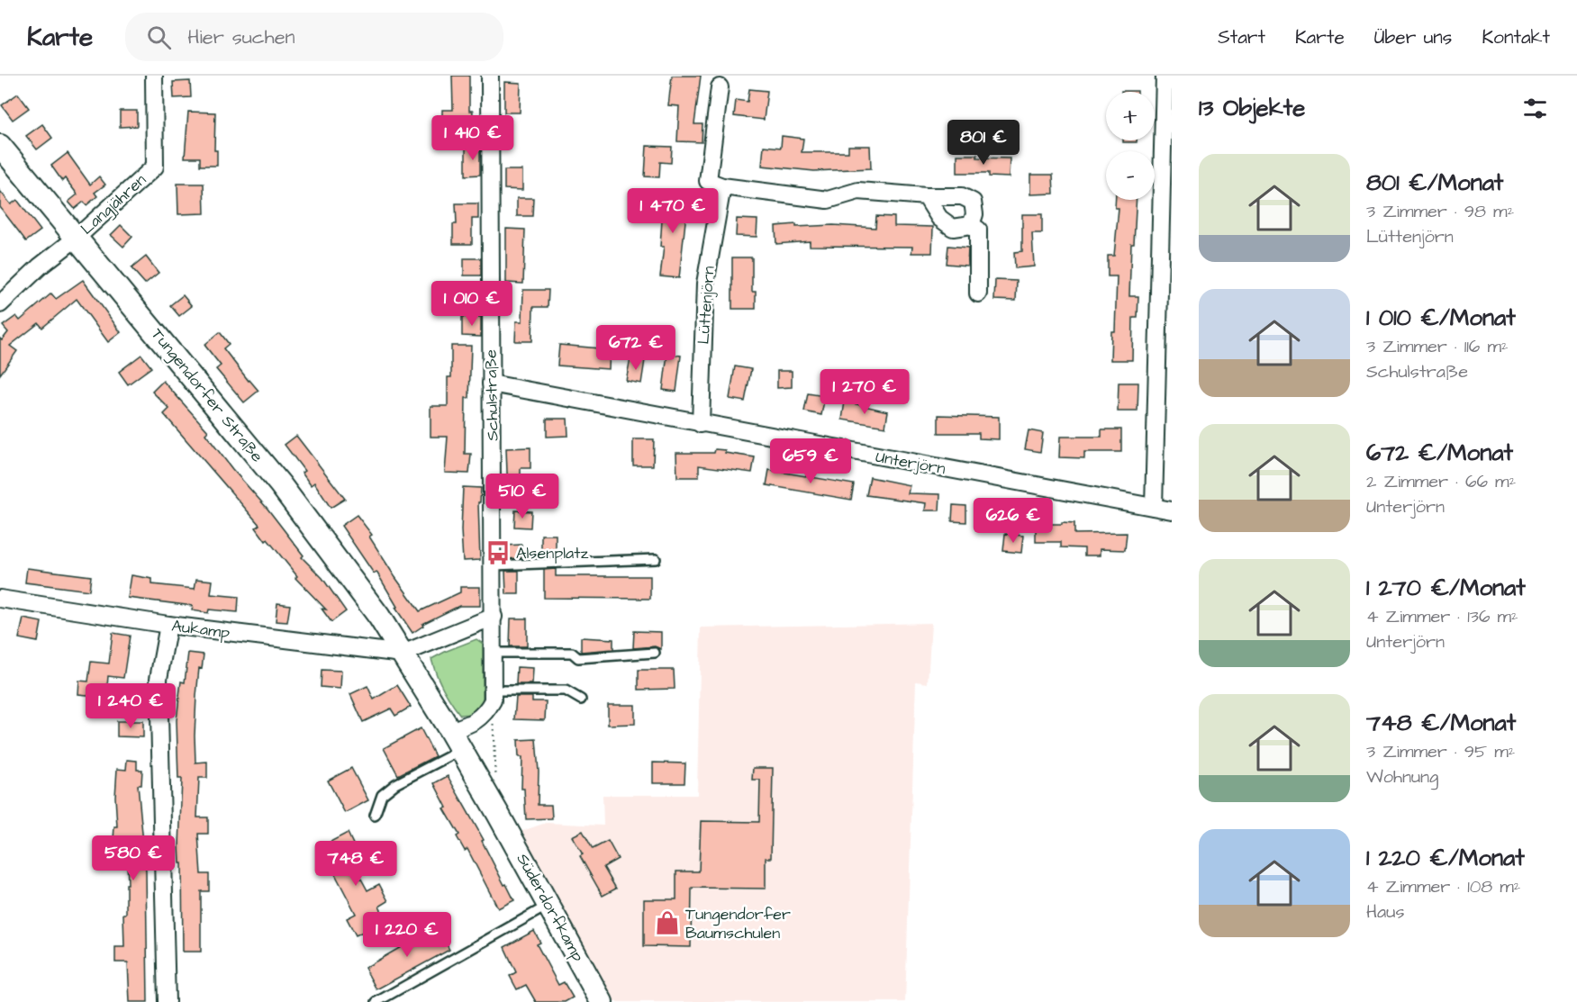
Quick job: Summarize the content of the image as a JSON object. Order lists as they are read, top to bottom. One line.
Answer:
{"streets":{"main road":["Tungendorfer Straße","Süderdorfkamp"],"street":["Langjähren","Lüttenjörn","Schulstraße","Unterjörn","Aukamp"]},"crossings":[["Langjähren","Tungendorfer Straße"],["Lüttenjörn","Unterjörn"],["Tungendorfer Straße","Aukamp"],["Schulstraße","Unterjörn"]],"places":{"bus stop":["Alsenplatz"],"shop":["Tungendorfer Baumschulen"]},"page":{"header":"Karte","search":"Hier suchen","nav":["Start","Karte","Über uns","Kontakt"],"heading":"13 Objekte","map_buttons":["+","−"],"price":["1 410 €","801 €","1 470 €","1 010 €","672 €","1 270 €","659 €","510 €","626 €","1 240 €","580 €","748 €","1 220 €"],"list":[{"name":"801 €/Monat","note":"3 Zimmer · 98 m² · Lüttenjörn"},{"name":"1 010 €/Monat","note":"3 Zimmer · 116 m² · Schulstraße"},{"name":"672 €/Monat","note":"2 Zimmer · 66 m² · Unterjörn"},{"name":"1 270 €/Monat","note":"4 Zimmer · 136 m² · Unterjörn"},{"name":"748 €/Monat","note":"3 Zimmer · 95 m² · Wohnung"},{"name":"1 220 €/Monat","note":"4 Zimmer · 108 m² · Haus"}]}}
